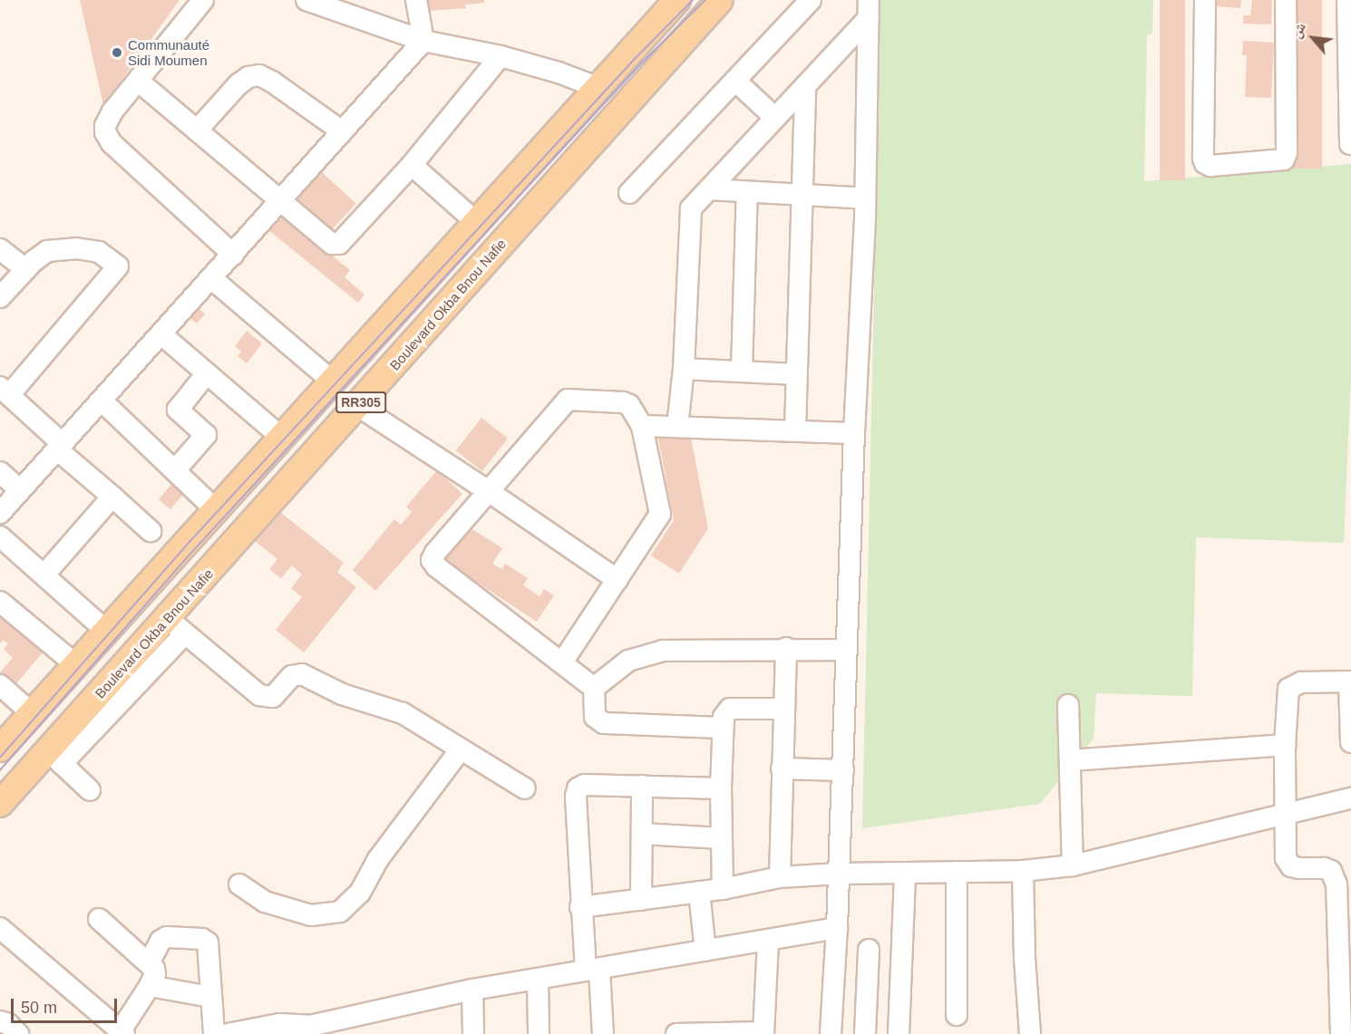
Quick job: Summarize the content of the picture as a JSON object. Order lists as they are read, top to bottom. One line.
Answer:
{"streets":{"main road":["Boulevard Okba Bnou Nafie","RR305"]},"places":["Communauté Sidi Moumen"],"scale_bar":"50 m","north":"top left"}
